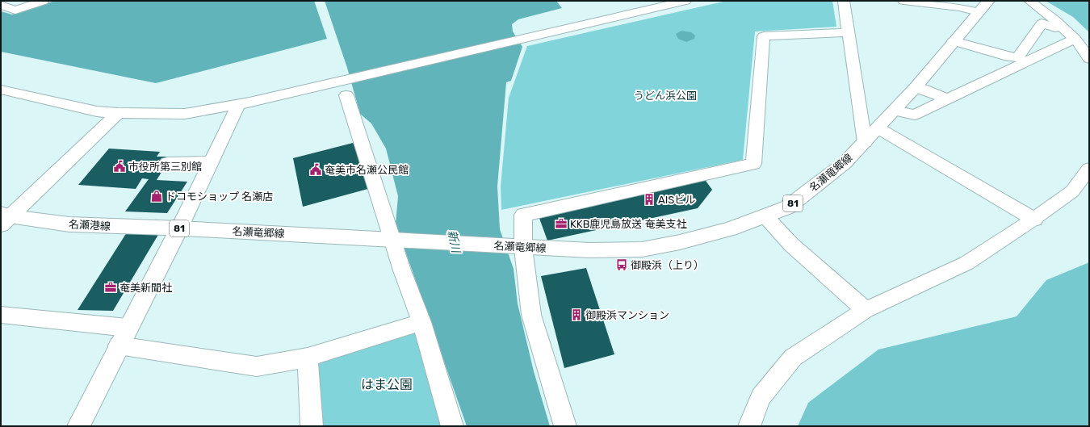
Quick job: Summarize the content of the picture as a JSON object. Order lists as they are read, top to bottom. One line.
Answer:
{"streets":{"main road":["名瀬竜郷線","81","名瀬港線"]},"crossings":[["名瀬竜郷線","81"],["名瀬竜郷線","名瀬港線"],["81","名瀬港線"]],"water":["新川"],"parks":["うどん浜公園","はま公園"],"places":{"public building":["市役所第三別館","奄美市名瀬公民館"],"shop":["ドコモショップ 名瀬店"],"building":["AISビル","御殿浜マンション"],"office":["KKB鹿児島放送 奄美支社","奄美新聞社"],"bus stop":["御殿浜（上り）"]}}
